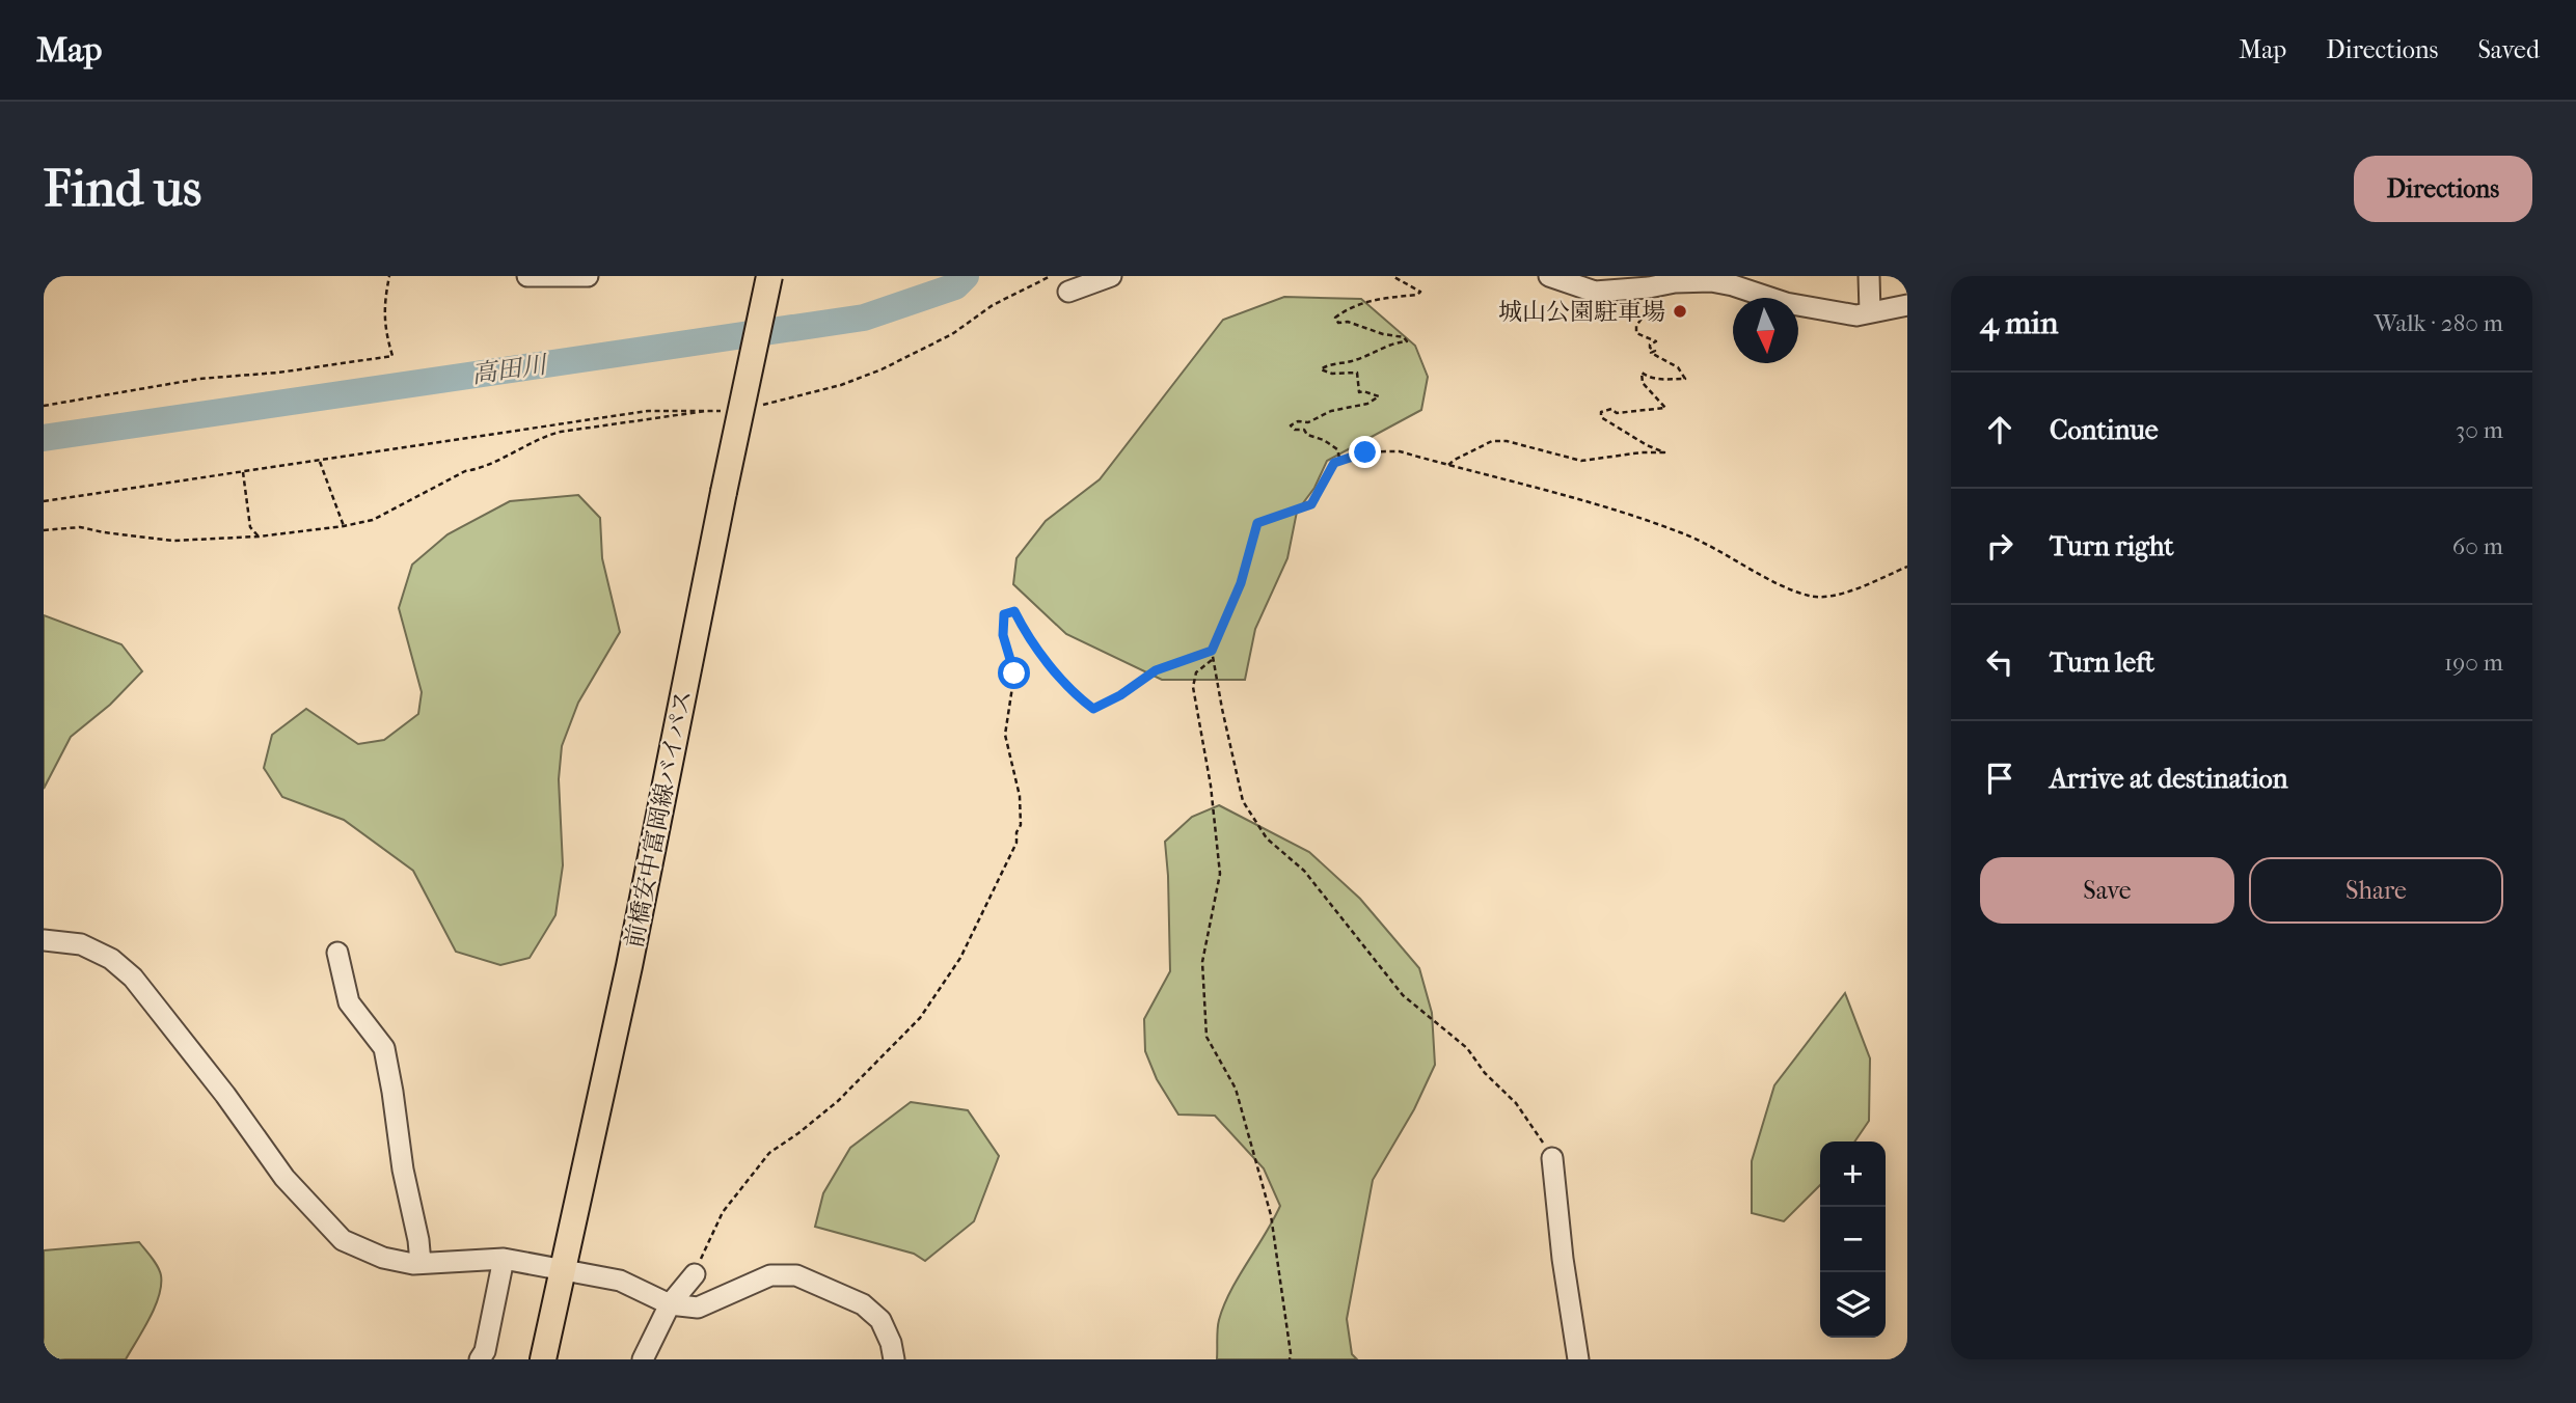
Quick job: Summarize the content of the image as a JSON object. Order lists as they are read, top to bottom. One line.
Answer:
{"streets":{"main road":["前橋安中富岡線バイパス"]},"water":["高田川"],"places":["城山公園駐車場"],"north":"bottom","page":{"header":"Map","nav":["Map","Directions","Saved"],"buttons":["Directions",["Save","Share"]],"title":"Find us","heading":["4 min","Walk · 280 m"],"list":[["Continue","30 m"],["Turn right","60 m"],["Turn left","190 m"],"Arrive at destination"],"map_buttons":["+","−"]}}
